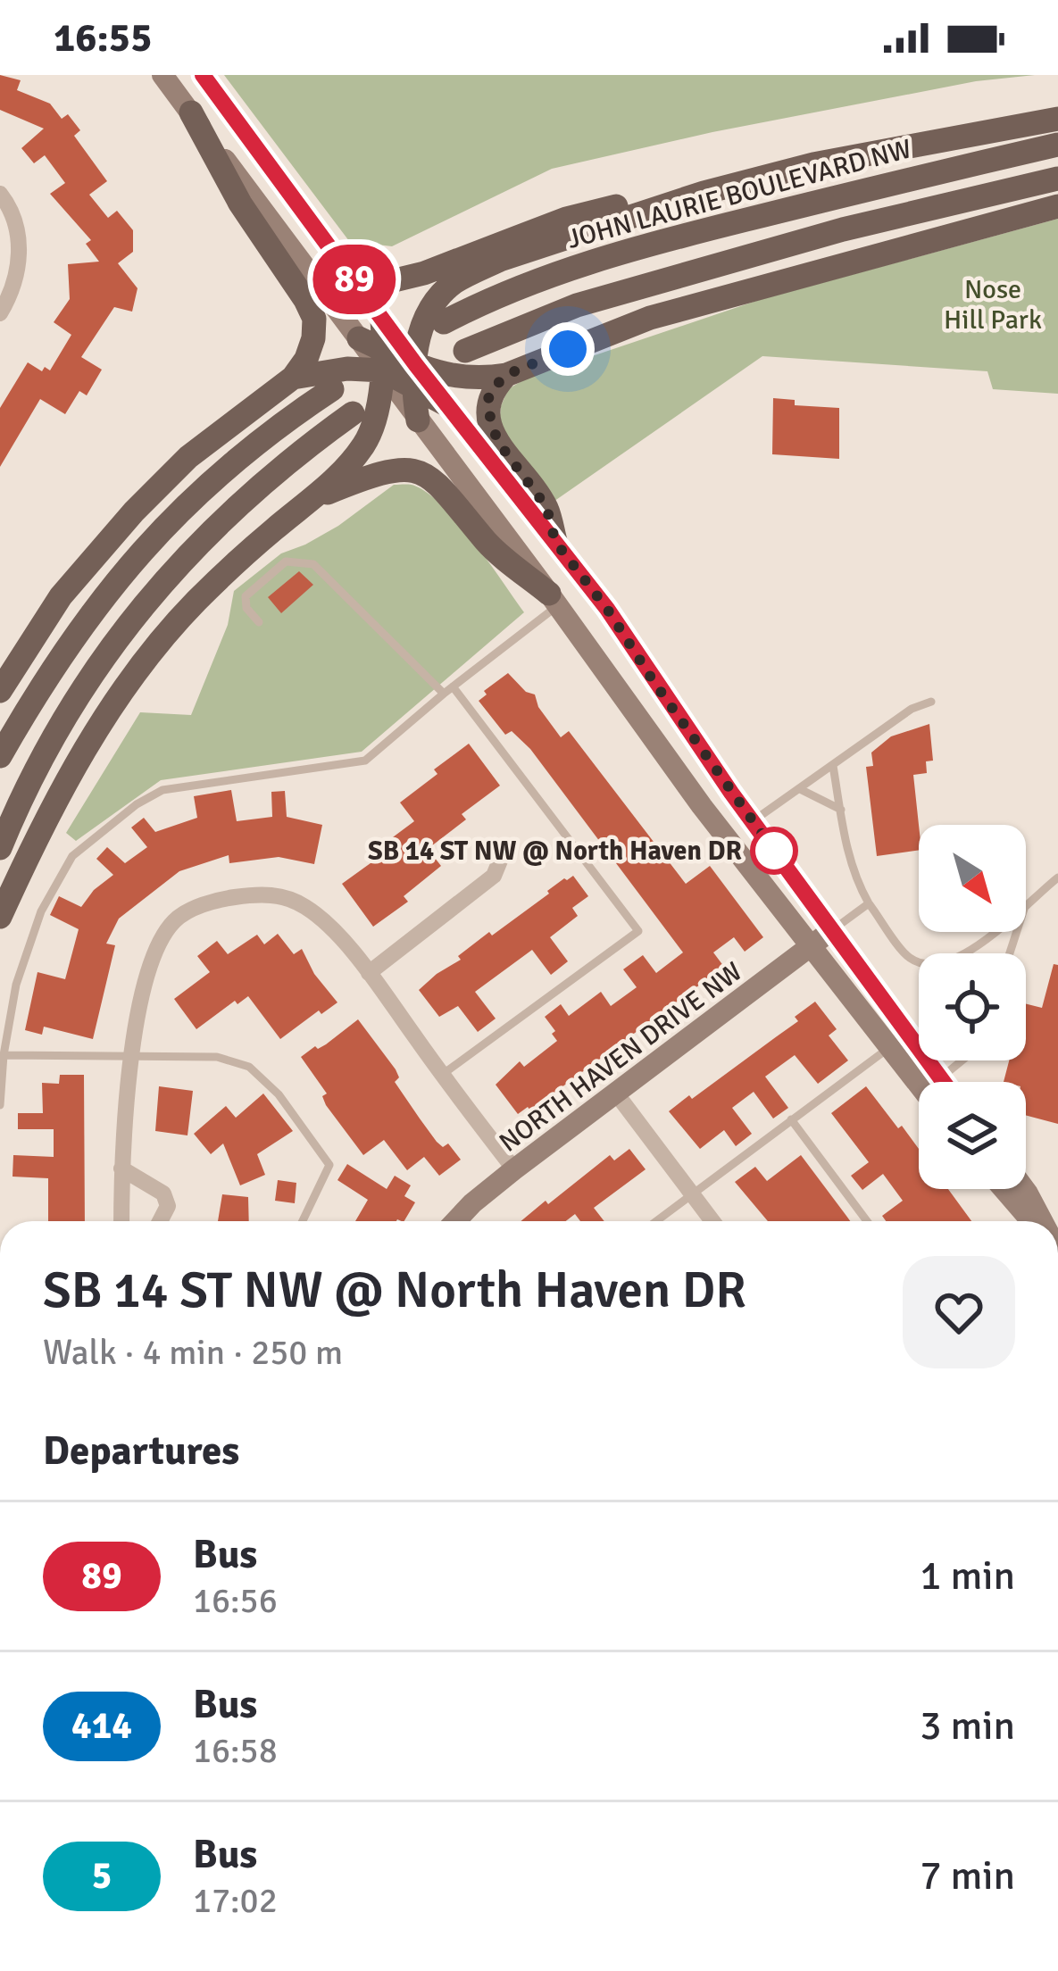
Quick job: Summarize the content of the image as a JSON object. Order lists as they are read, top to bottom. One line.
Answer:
{"streets":{"main road":["JOHN LAURIE BOULEVARD NW","NORTH HAVEN DRIVE NW"]},"parks":["Nose Hill Park"],"places":["SB 14 ST NW @ North Haven DR"],"lines":["bus line 89"],"north":"bottom right","page":{"status":"16:55","on_map":"89","heading":[["SB 14 ST NW @ North Haven DR","Walk · 4 min · 250 m"],"Departures"],"list":[{"mark":"89","name":"Bus","note":"16:56","value":"1 min"},{"mark":"414","name":"Bus","note":"16:58","value":"3 min"},{"mark":"5","name":"Bus","note":"17:02","value":"7 min"}]}}
